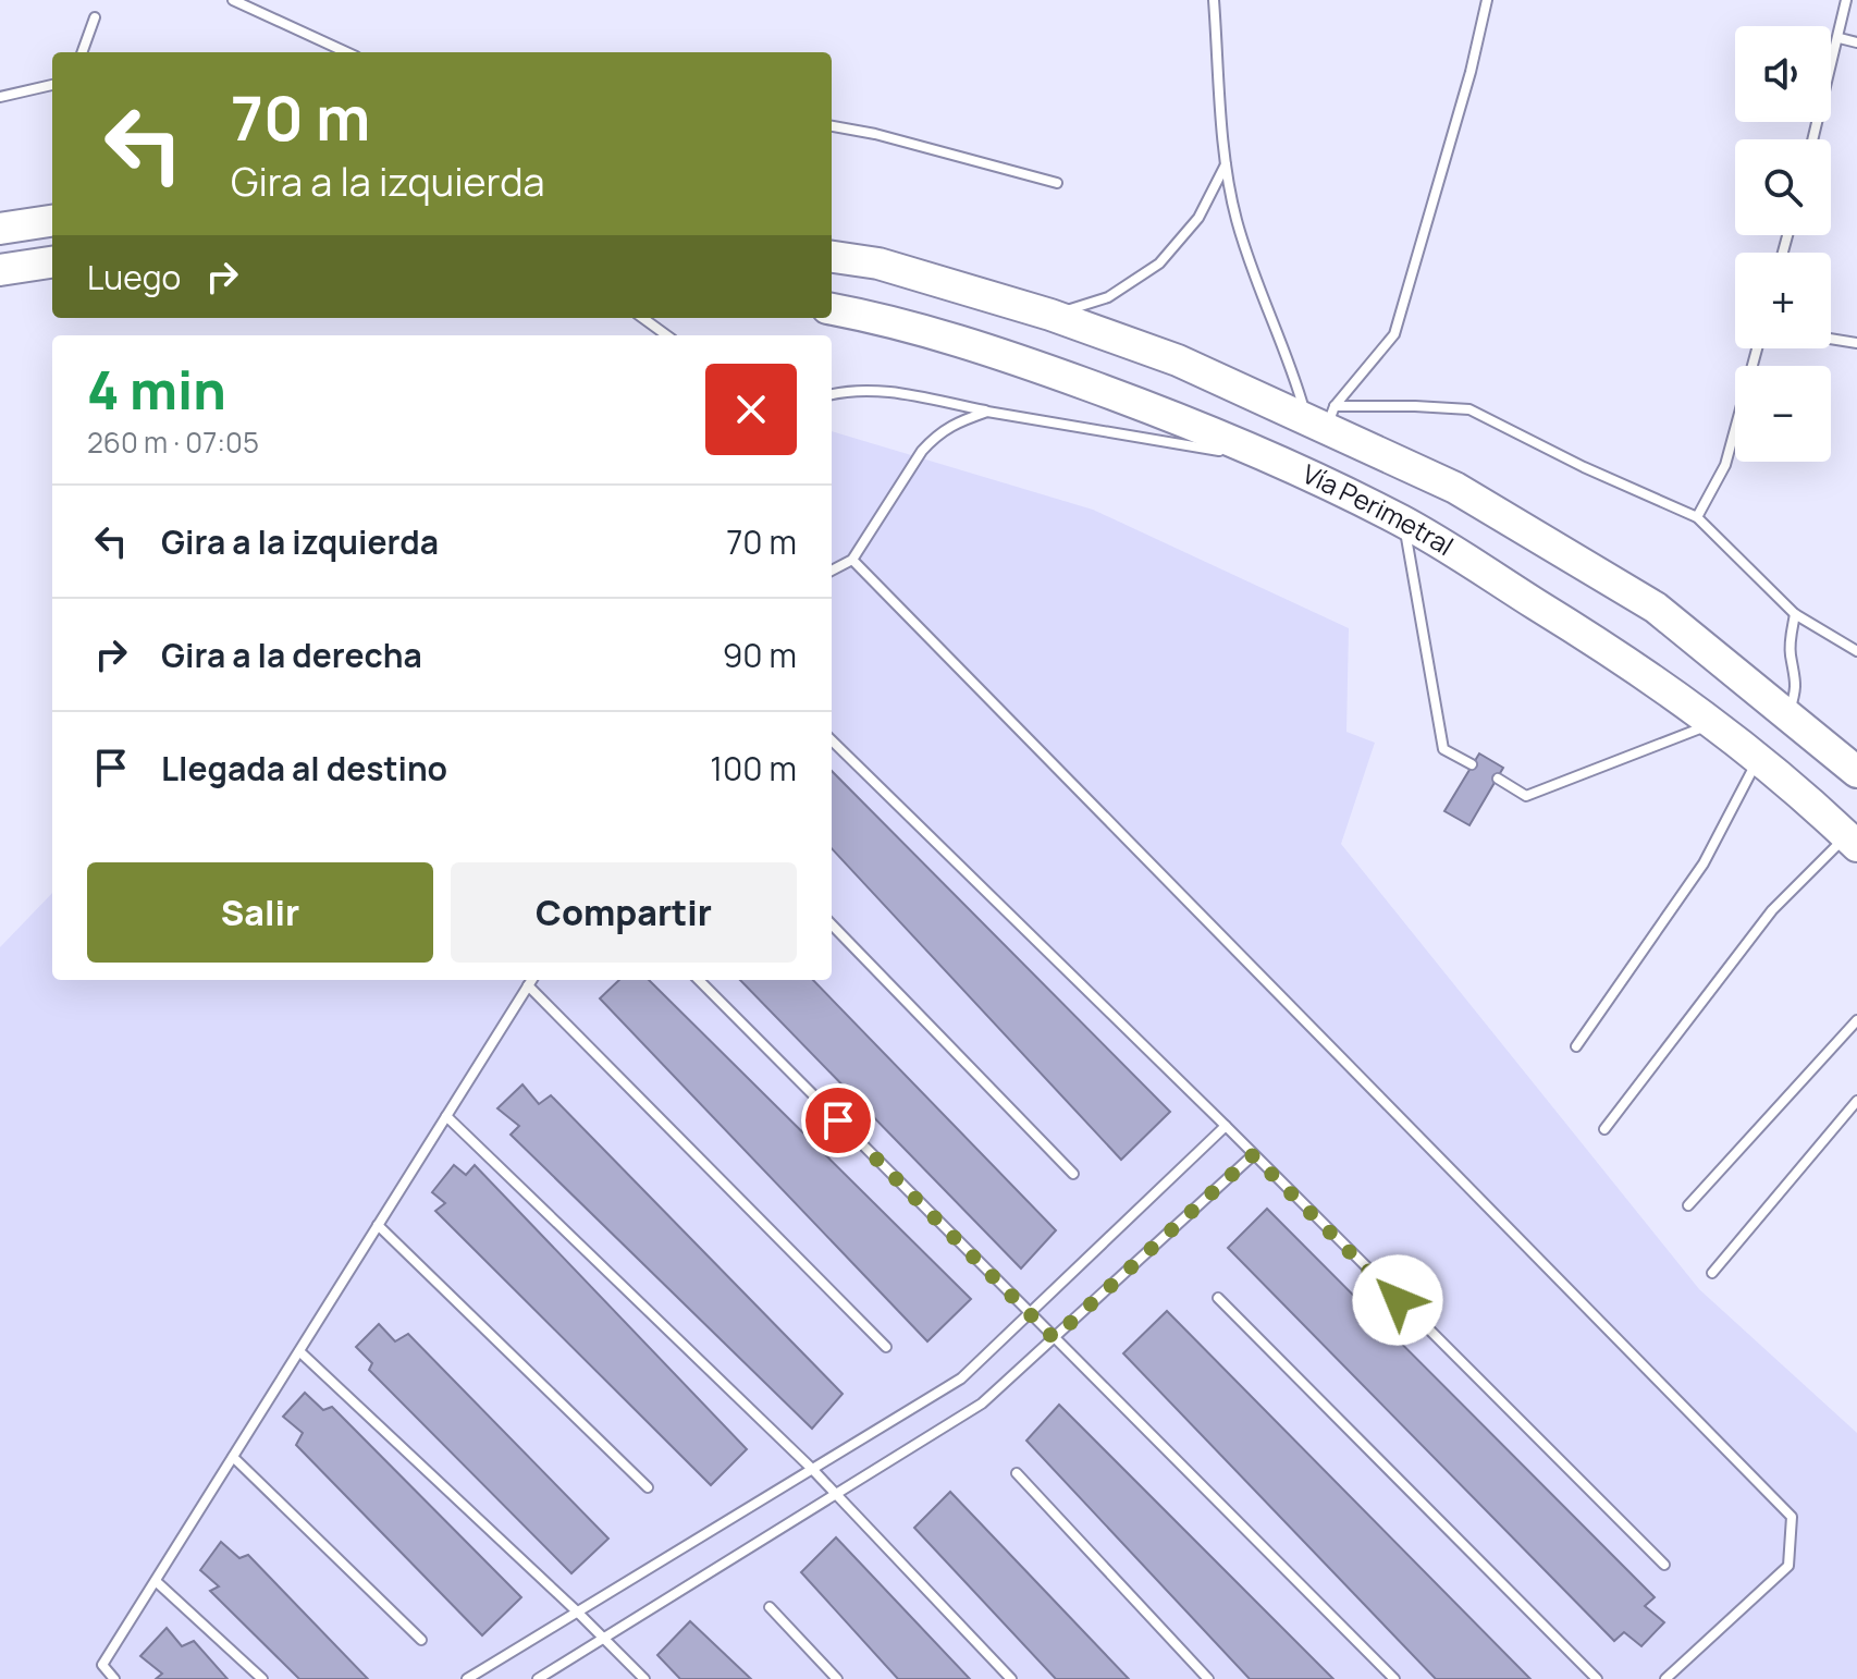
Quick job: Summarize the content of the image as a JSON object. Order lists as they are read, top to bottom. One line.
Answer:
{"streets":{"highway":["Vía Perimetral"]},"page":{"map_buttons":["+","−"],"turn":["70 m","Gira a la izquierda"],"then":"Luego","heading":["4 min","260 m · 07:05"],"list":[{"name":"Gira a la izquierda","value":"70 m"},{"name":"Gira a la derecha","value":"90 m"},{"name":"Llegada al destino","value":"100 m"}],"buttons":["Salir","Compartir"]}}
